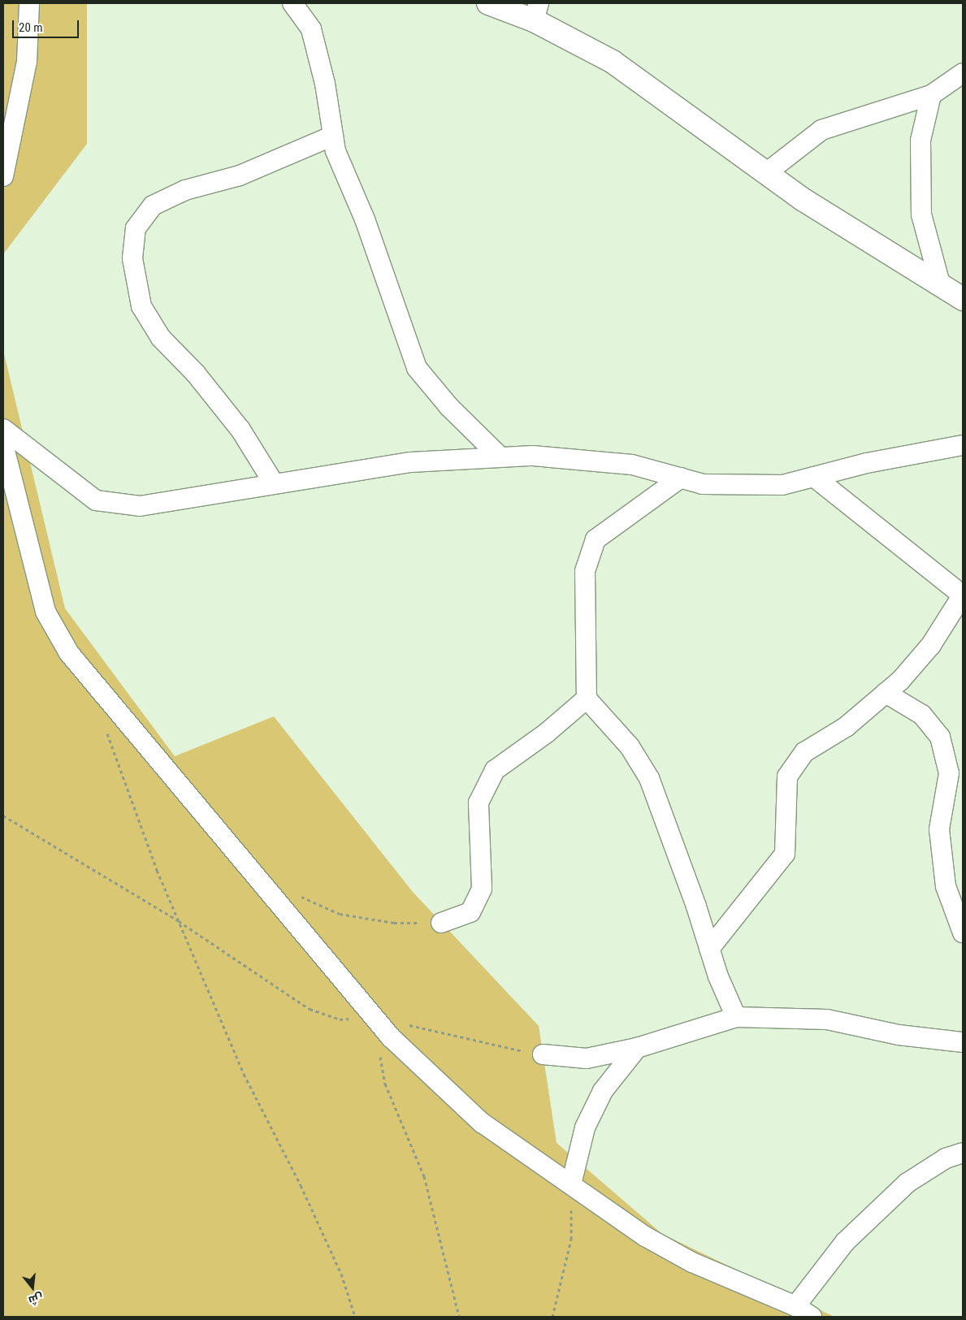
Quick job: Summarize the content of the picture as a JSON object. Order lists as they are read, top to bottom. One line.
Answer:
{"scale_bar":"20 m","north":"bottom"}
